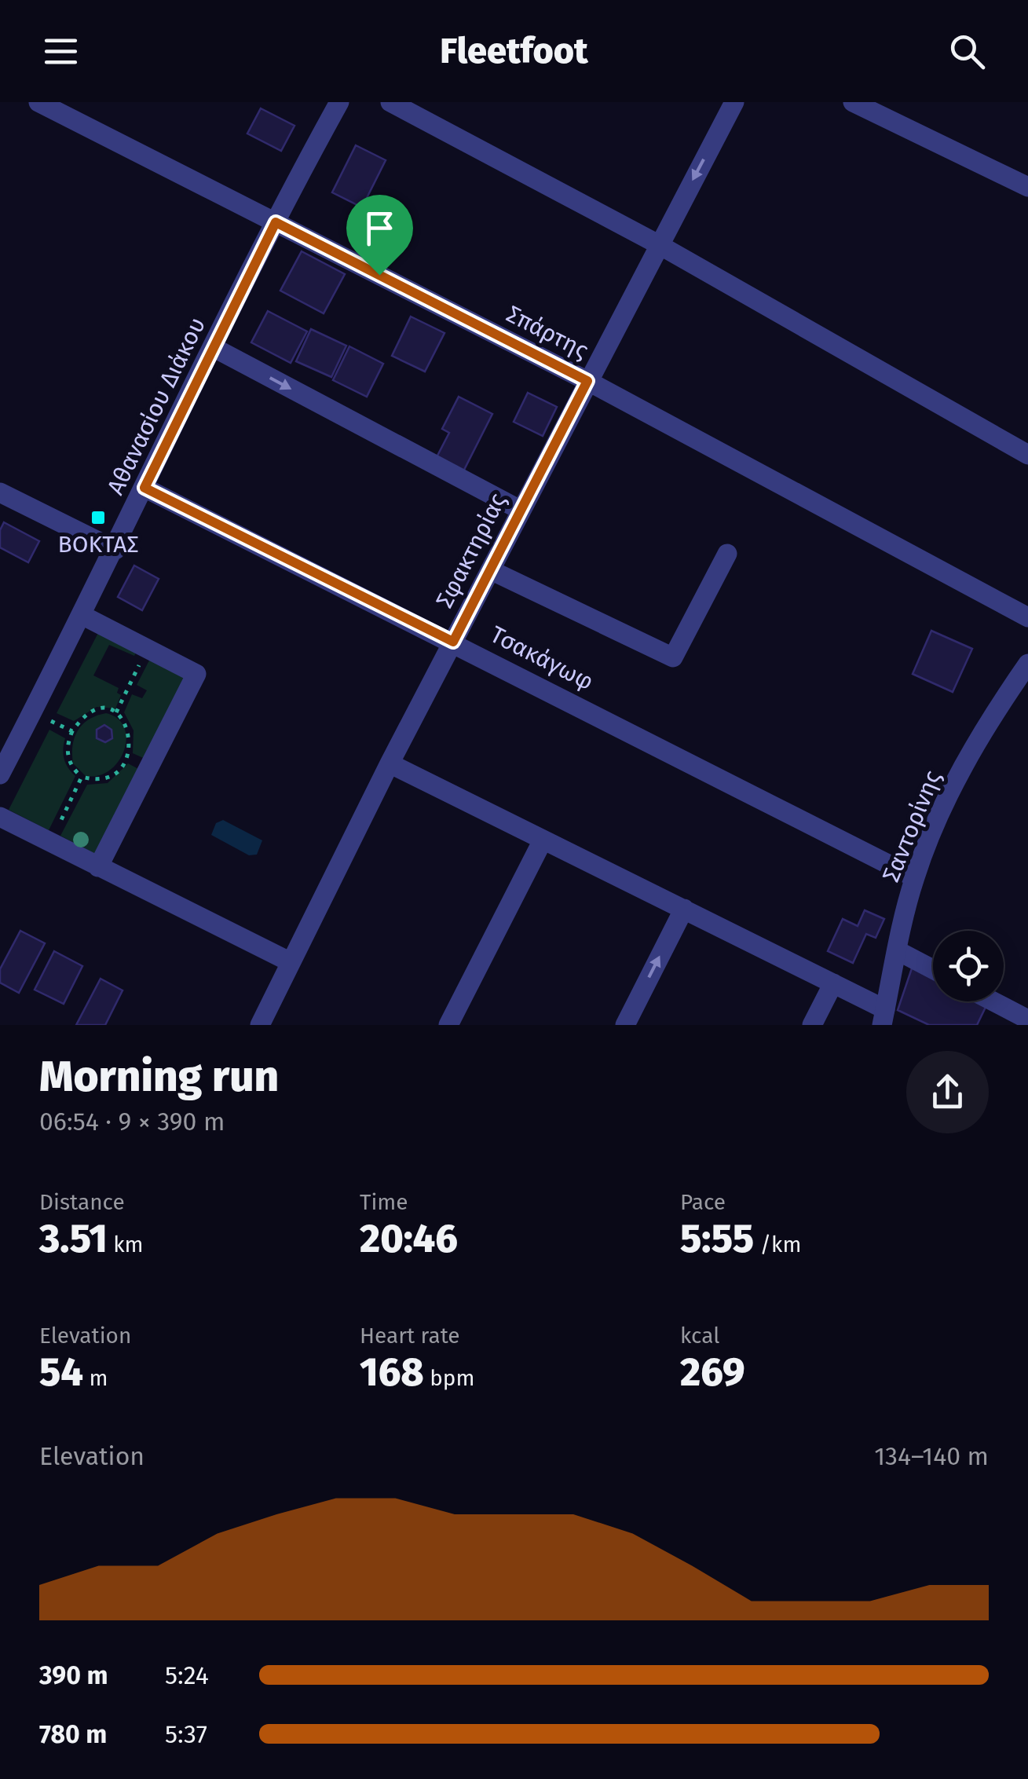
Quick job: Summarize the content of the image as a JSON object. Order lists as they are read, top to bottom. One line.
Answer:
{"streets":{"street":["Σπάρτης","Αθανασίου Διάκου","Σφακτηρίας","Τσακάγωφ","Σαντορίνης"]},"crossings":[["Σπάρτης","Αθανασίου Διάκου"],["Σπάρτης","Σφακτηρίας"],["Αθανασίου Διάκου","Τσακάγωφ"],["Σφακτηρίας","Τσακάγωφ"],["Τσακάγωφ","Σαντορίνης"]],"places":{"transit":["ΒΟΚΤΑΣ"]},"page":{"header":"Fleetfoot","heading":["Morning run","06:54 · 9 × 390 m"],"stats":[["Distance","3.51 km"],["Time","20:46"],["Pace","5:55 /km"],["Elevation","54 m"],["Heart rate","168 bpm"],["kcal","269"]],"chart":["Elevation","134–140 m"],"list":[{"name":"390 m","note":"5:24"},{"name":"780 m","note":"5:37"}]}}
